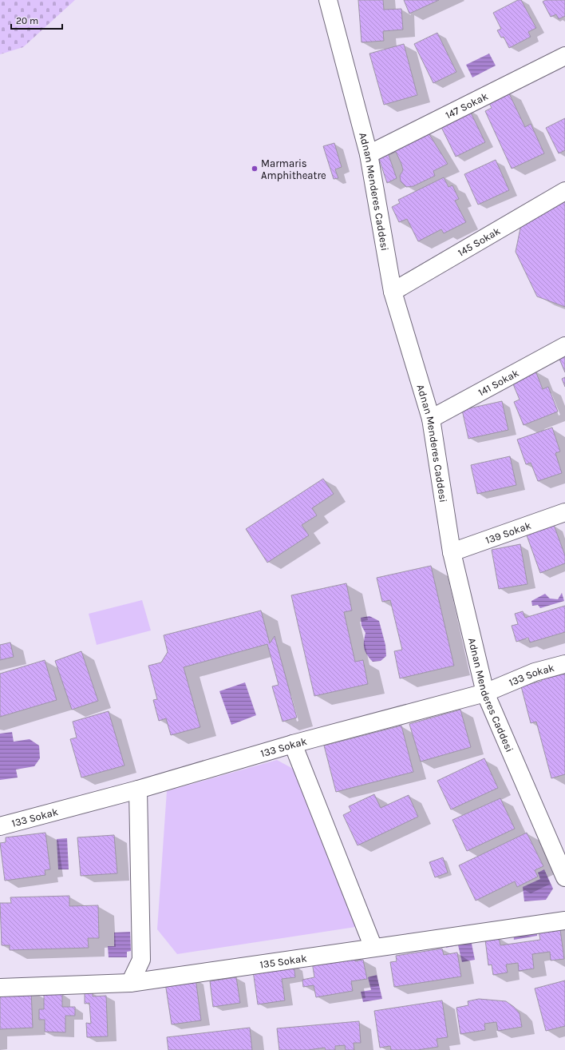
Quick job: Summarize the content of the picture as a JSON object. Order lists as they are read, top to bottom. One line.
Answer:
{"streets":{"street":["147 Sokak","Adnan Menderes Caddesi","145 Sokak","141 Sokak","139 Sokak","133 Sokak","135 Sokak"]},"crossings":[["147 Sokak","Adnan Menderes Caddesi"],["Adnan Menderes Caddesi","145 Sokak"],["Adnan Menderes Caddesi","141 Sokak"],["Adnan Menderes Caddesi","139 Sokak"],["Adnan Menderes Caddesi","133 Sokak"]],"places":["Marmaris Amphitheatre"],"scale_bar":"20 m"}
